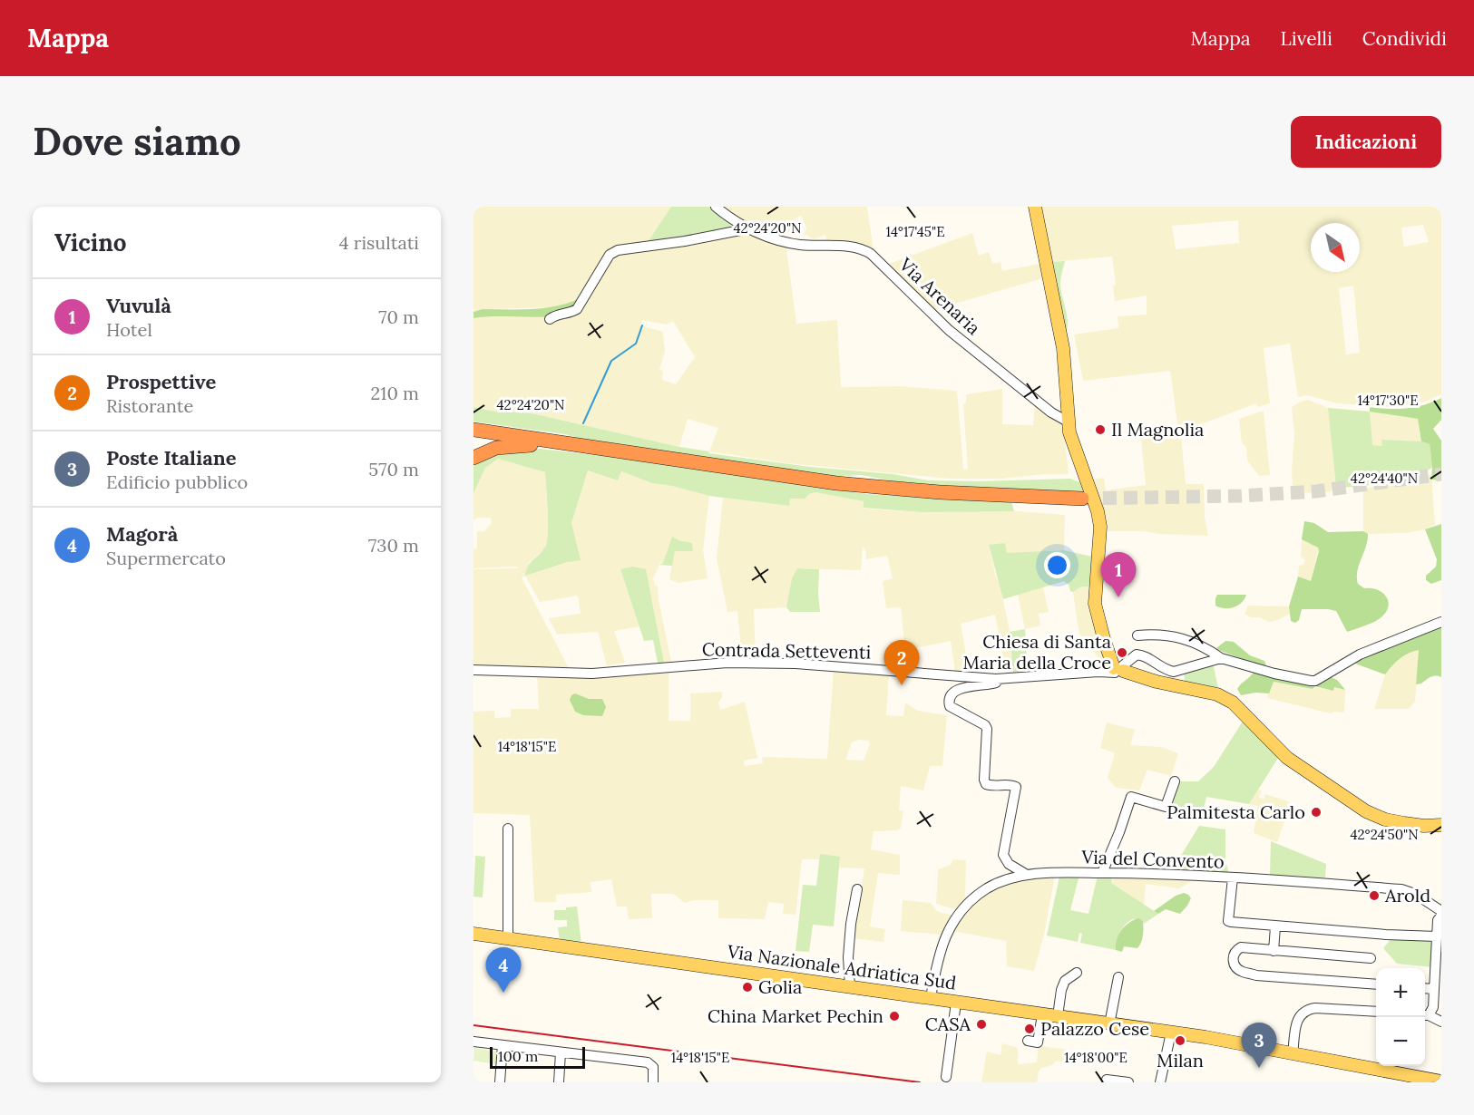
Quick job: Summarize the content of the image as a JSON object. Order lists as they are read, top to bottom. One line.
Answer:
{"streets":{"main road":["Via Nazionale Adriatica Sud"],"street":["Via Arenaria","Contrada Setteventi","Via del Convento"]},"crossings":[["Via del Convento","Via Nazionale Adriatica Sud"]],"places":["Il Magnolia","Chiesa di Santa Maria della Croce","Palmitesta Carlo","Arold","Golia","China Market Pechin","CASA","Palazzo Cese","Milan"],"scale_bar":"100 m","north":"bottom right","page":{"header":"Mappa","nav":["Mappa","Livelli","Condividi"],"buttons":"Indicazioni","title":"Dove siamo","heading":["Vicino","4 risultati"],"list":[{"mark":"1","name":"Vuvulà","note":"Hotel","value":"70 m"},{"mark":"2","name":"Prospettive","note":"Ristorante","value":"210 m"},{"mark":"3","name":"Poste Italiane","note":"Edificio pubblico","value":"570 m"},{"mark":"4","name":"Magorà","note":"Supermercato","value":"730 m"}],"pins":["1","2","4","3"],"map_buttons":["+","−"],"scale":"100 m"},"coordinates":["42°24'20\"N","14°17'45\"E","14°17'30\"E","42°24'40\"N","14°18'15\"E","42°24'50\"N","14°18'00\"E"]}
